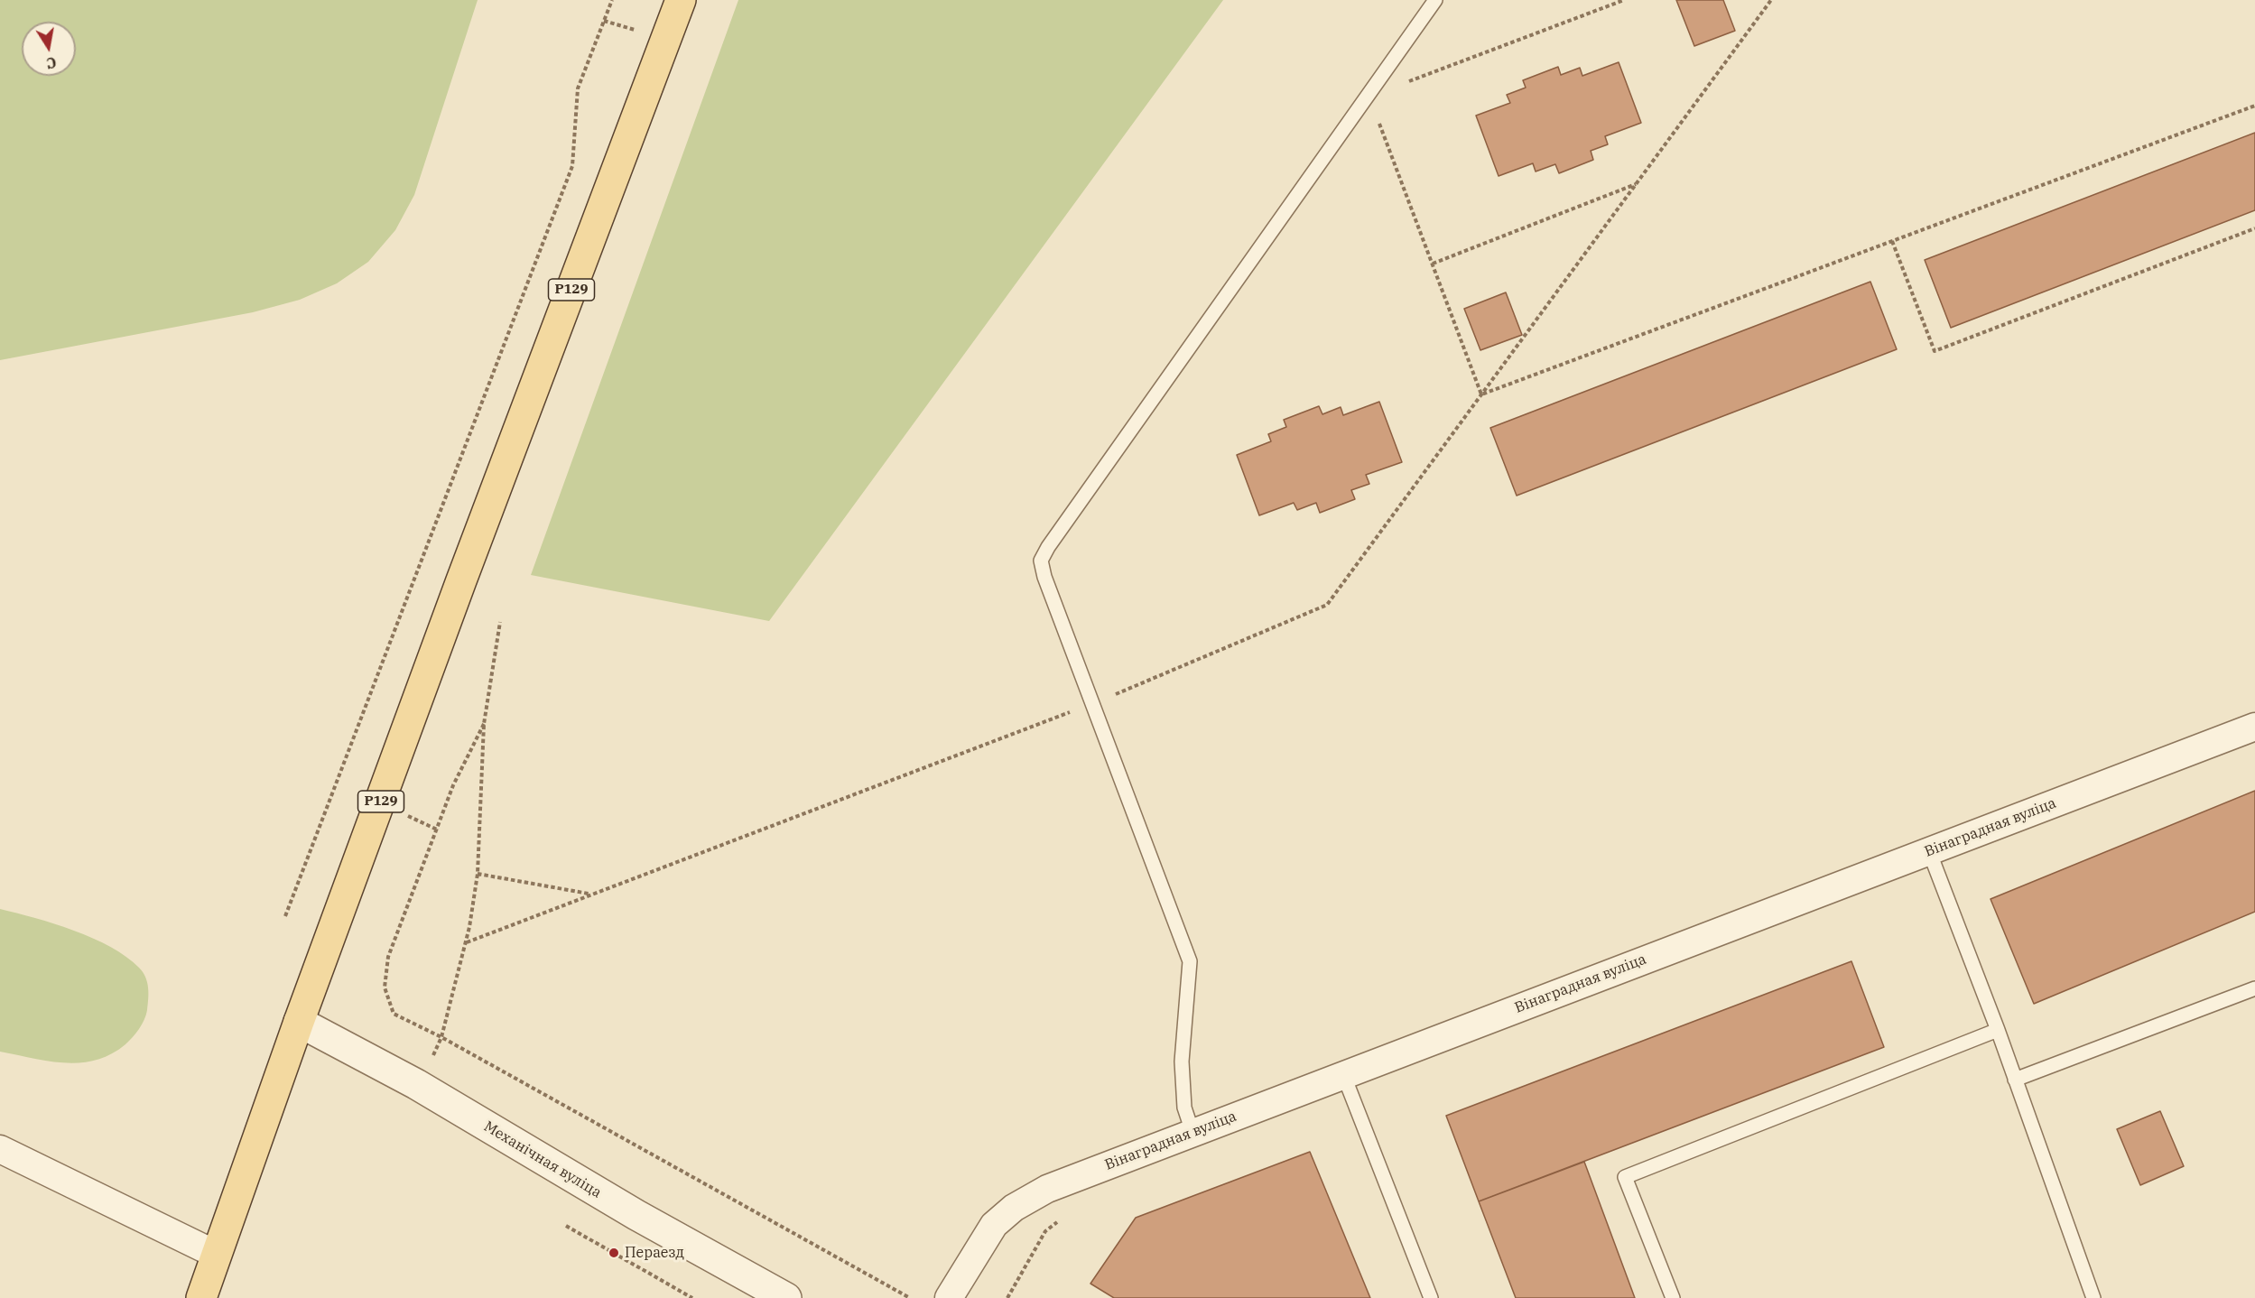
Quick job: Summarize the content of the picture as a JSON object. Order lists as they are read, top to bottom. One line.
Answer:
{"streets":{"main road":["Р129"],"street":["Вінаградная вуліца","Механічная вуліца"]},"crossings":[["Р129","Механічная вуліца"]],"places":["Пераезд"],"north":"bottom"}
